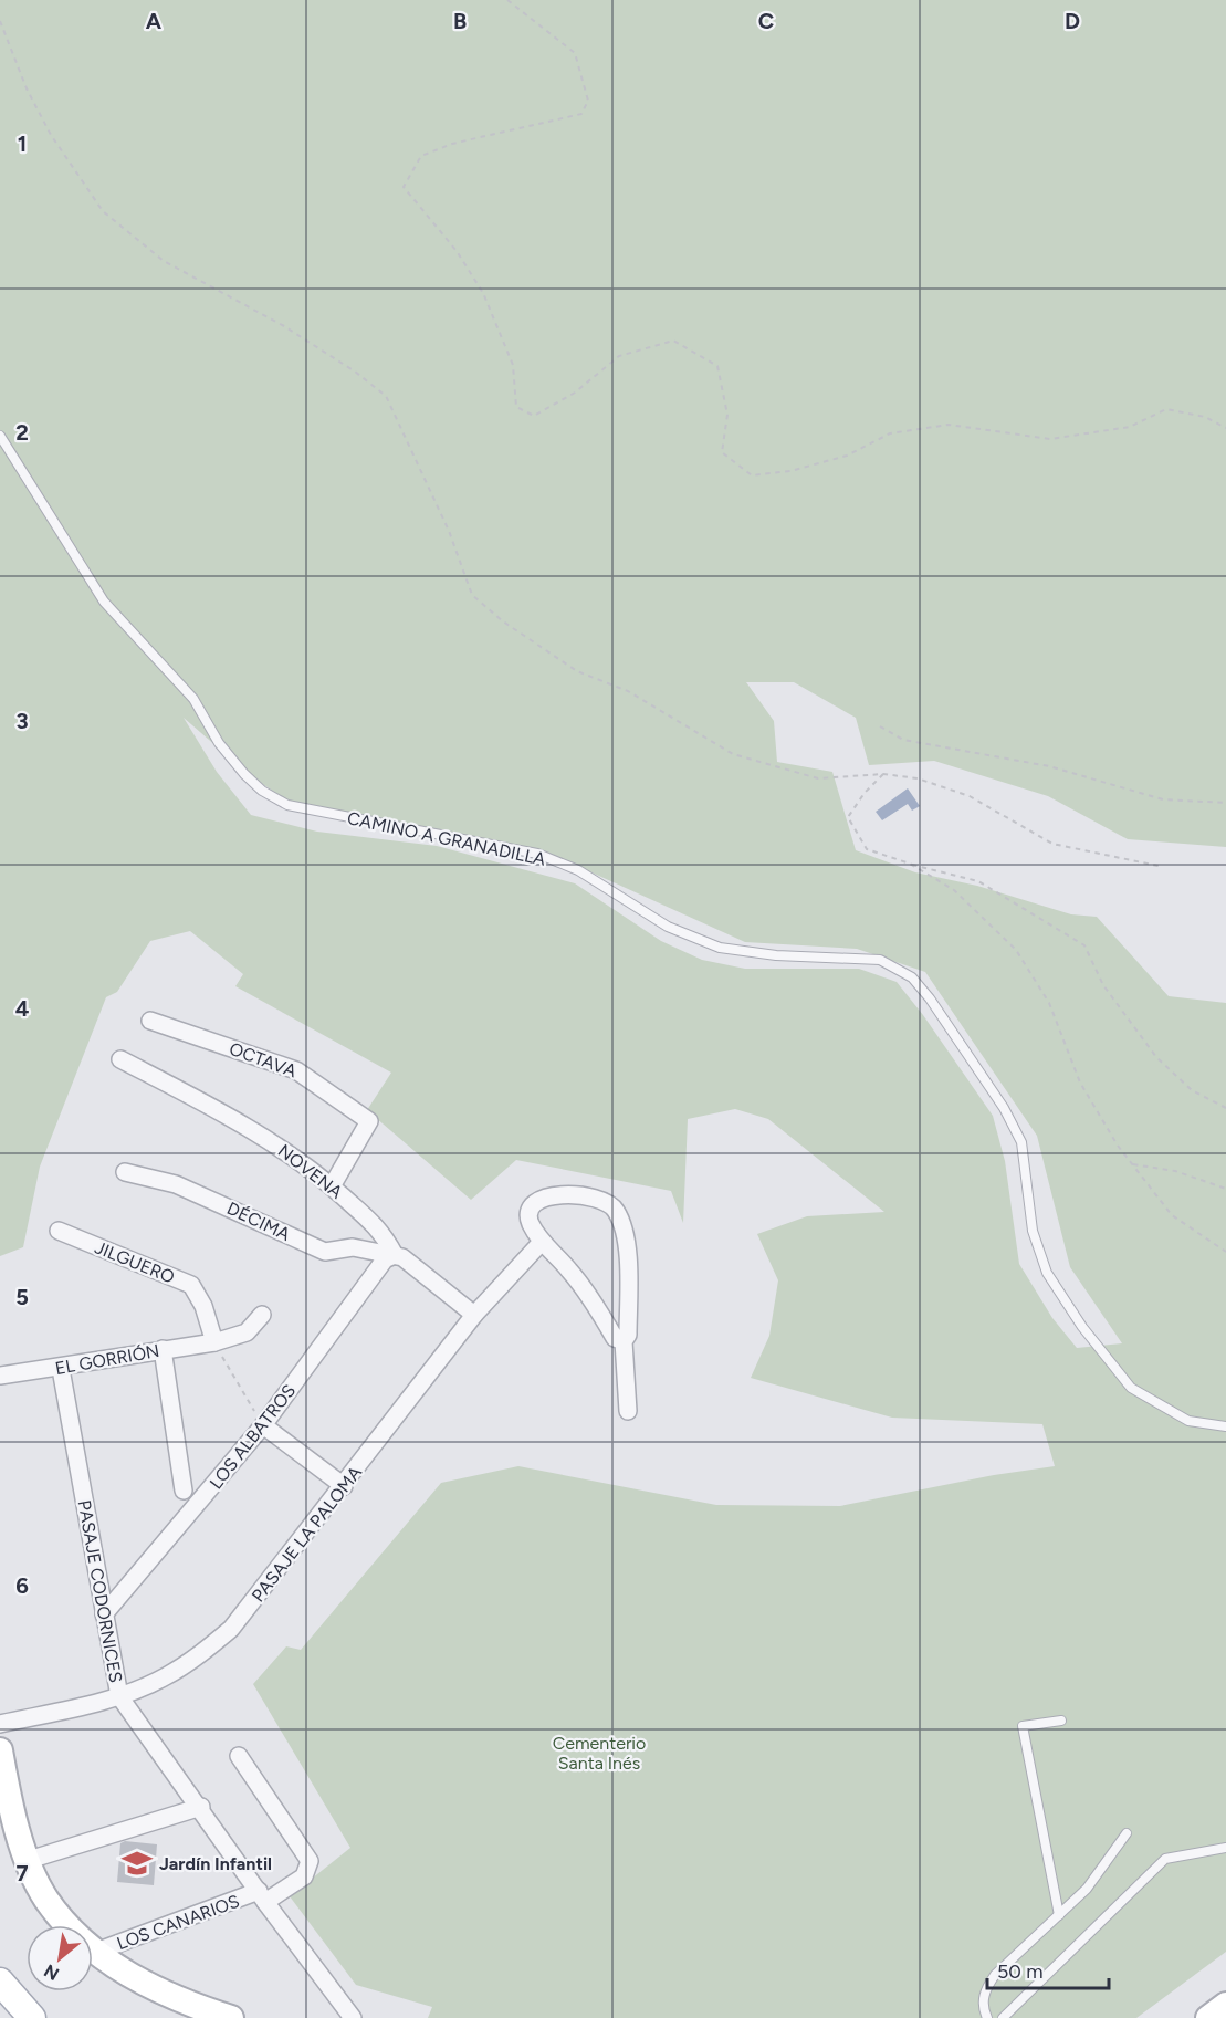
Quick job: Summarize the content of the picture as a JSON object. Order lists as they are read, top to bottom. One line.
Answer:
{"streets":{"street":["OCTAVA","NOVENA","DÉCIMA","JILGUERO","EL GORRIÓN","LOS ALBATROS","PASAJE LA PALOMA","PASAJE CODORNICES","LOS CANARIOS"],"lane":["CAMINO A GRANADILLA"]},"crossings":[["OCTAVA","NOVENA"],["NOVENA","DÉCIMA"],["NOVENA","LOS ALBATROS"],["NOVENA","PASAJE LA PALOMA"],["DÉCIMA","LOS ALBATROS"],["JILGUERO","EL GORRIÓN"],["EL GORRIÓN","PASAJE CODORNICES"],["LOS ALBATROS","PASAJE CODORNICES"],["PASAJE LA PALOMA","PASAJE CODORNICES"],["PASAJE CODORNICES","LOS CANARIOS"]],"parks":["Cementerio Santa Inés"],"places":{"school or university":["Jardín Infantil"]},"scale_bar":"50 m","north":"bottom left","grid":{"columns":["A","B","C","D"],"rows":["1","2","3","4","5","6","7"]}}
